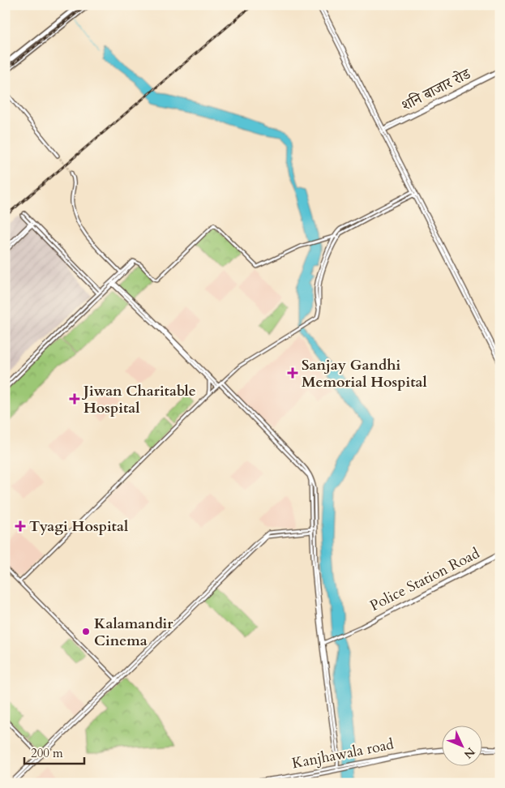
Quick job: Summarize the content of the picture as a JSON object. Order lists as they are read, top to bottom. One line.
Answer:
{"streets":{"street":["शनि बाजार रोड","Police Station Road","Kanjhawala road"]},"places":{"health":["Sanjay Gandhi Memorial Hospital","Jiwan Charitable Hospital","Tyagi Hospital"],"other":["Kalamandir Cinema"]},"scale_bar":"200 m","north":"bottom right"}
